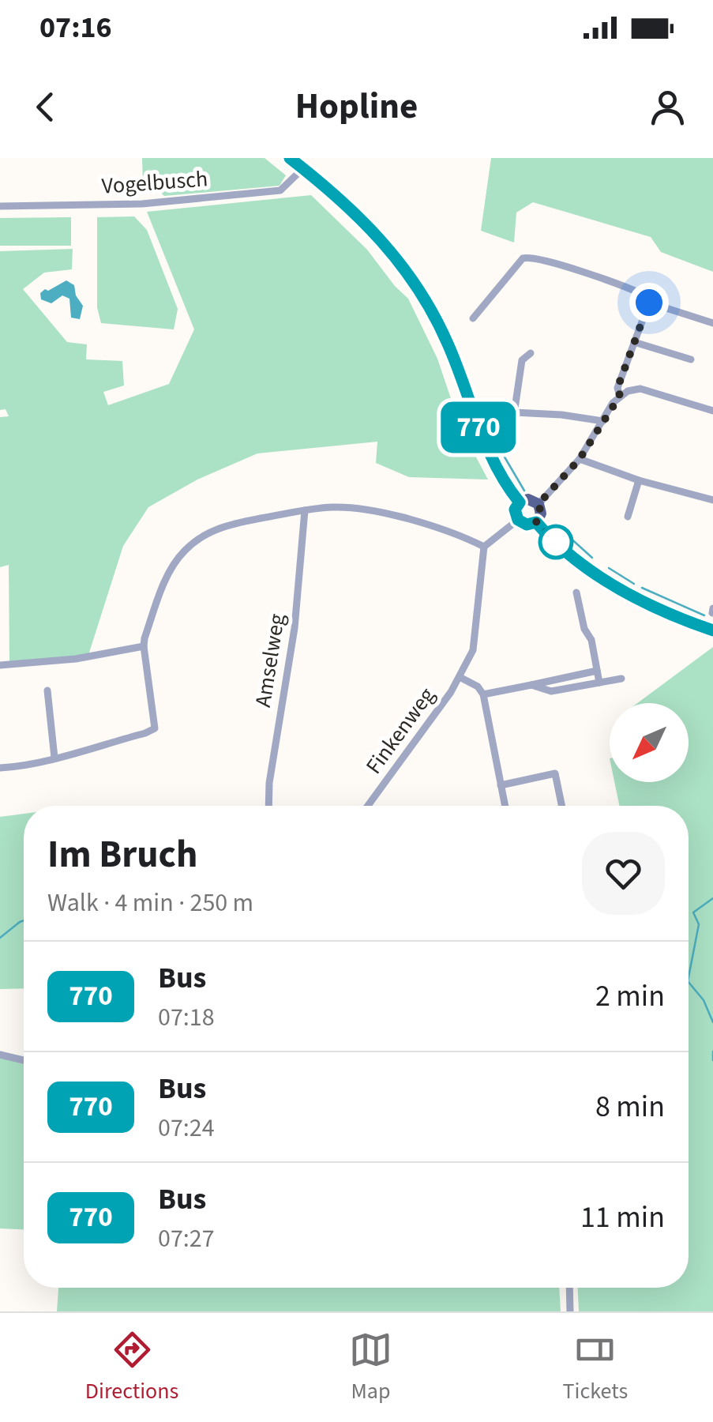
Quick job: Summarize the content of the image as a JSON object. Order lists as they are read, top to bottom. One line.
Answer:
{"streets":{"street":["Vogelbusch","Amselweg","Finkenweg"]},"lines":["bus line 770"],"north":"bottom left","page":{"status":"07:16","header":"Hopline","on_map":"770","heading":["Im Bruch","Walk · 4 min · 250 m"],"list":[{"mark":"770","name":"Bus","note":"07:18","value":"2 min"},{"mark":"770","name":"Bus","note":"07:24","value":"8 min"},{"mark":"770","name":"Bus","note":"07:27","value":"11 min"}],"tabs":["Directions","Map","Tickets"]}}
